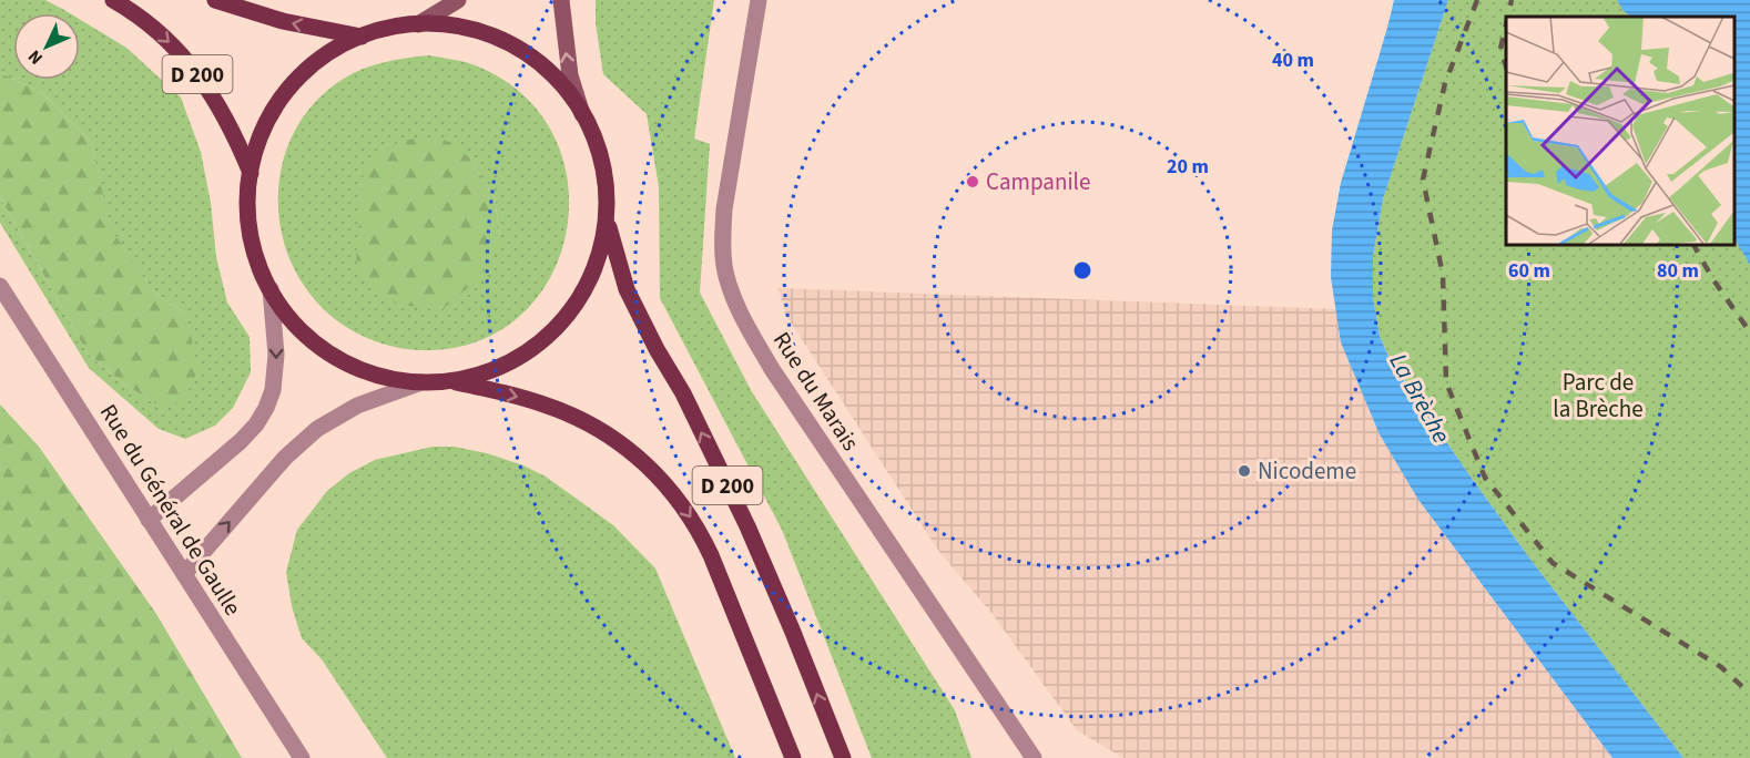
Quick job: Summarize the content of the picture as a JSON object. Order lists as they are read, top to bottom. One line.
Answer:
{"streets":{"main road":["D 200"],"street":["Rue du Marais","Rue du Général de Gaulle"]},"water":["La Brèche"],"parks":["Parc de la Brèche"],"places":["Campanile","Nicodeme"],"north":"bottom left","rings":["40 m","20 m","60 m","80 m"]}
